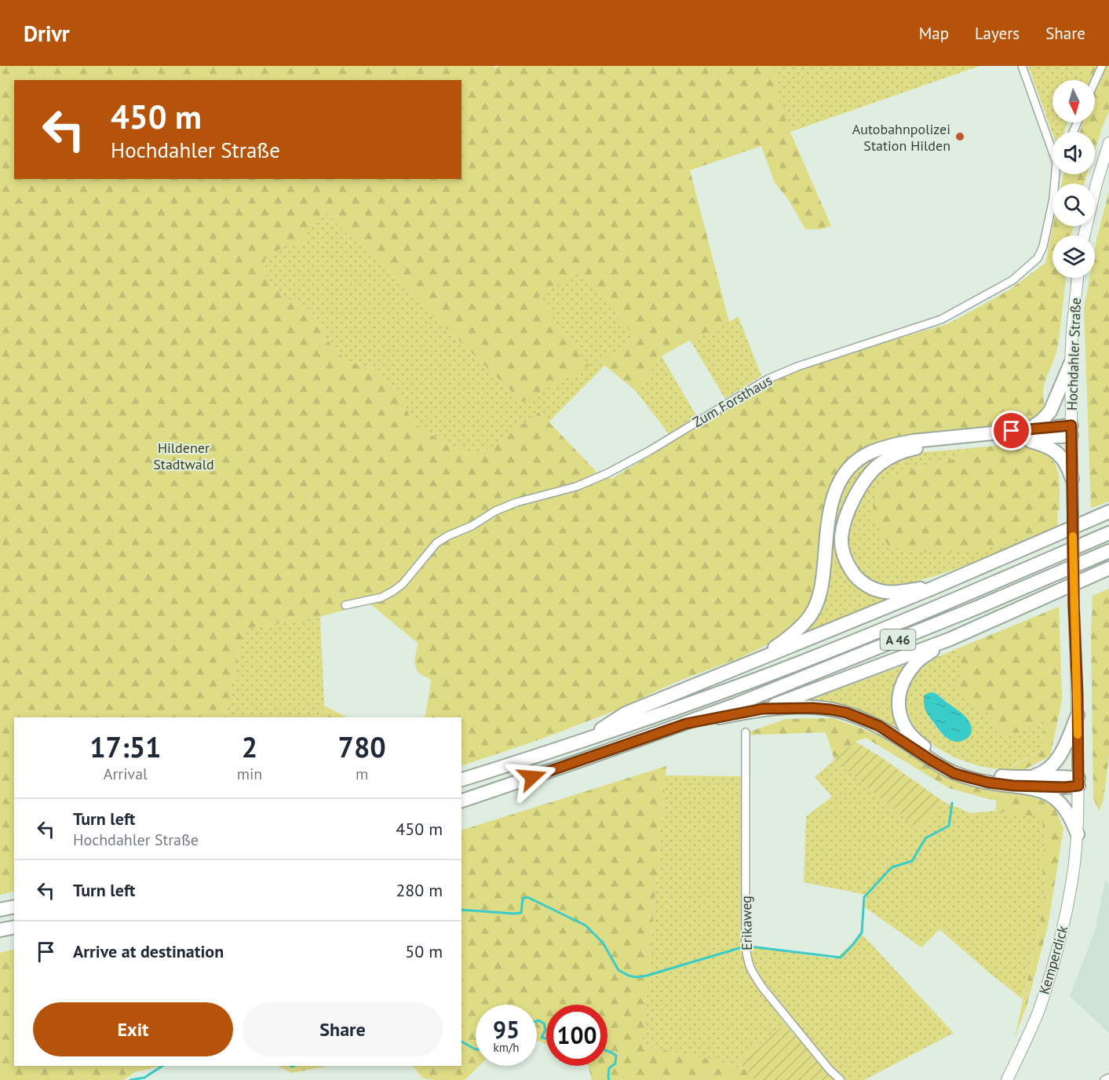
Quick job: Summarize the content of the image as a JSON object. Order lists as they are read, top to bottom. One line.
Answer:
{"streets":{"highway":["A 46"],"main road":["Hochdahler Straße","Kemperdick"],"street":["Zum Forsthaus","Erikaweg"]},"crossings":[["Hochdahler Straße","Kemperdick"]],"parks":["Hildener Stadtwald"],"places":["Autobahnpolizei Station Hilden"],"north":"bottom","page":{"header":"Drivr","nav":["Map","Layers","Share"],"turn":["450 m","Hochdahler Straße"],"eta":["17:51","Arrival","2","min","780","m"],"list":[{"name":"Turn left","note":"Hochdahler Straße","value":"450 m"},{"name":"Turn left","value":"280 m"},{"name":"Arrive at destination","value":"50 m"}],"buttons":["Exit","Share"],"speed":"95 km/h","limit":"100"}}
